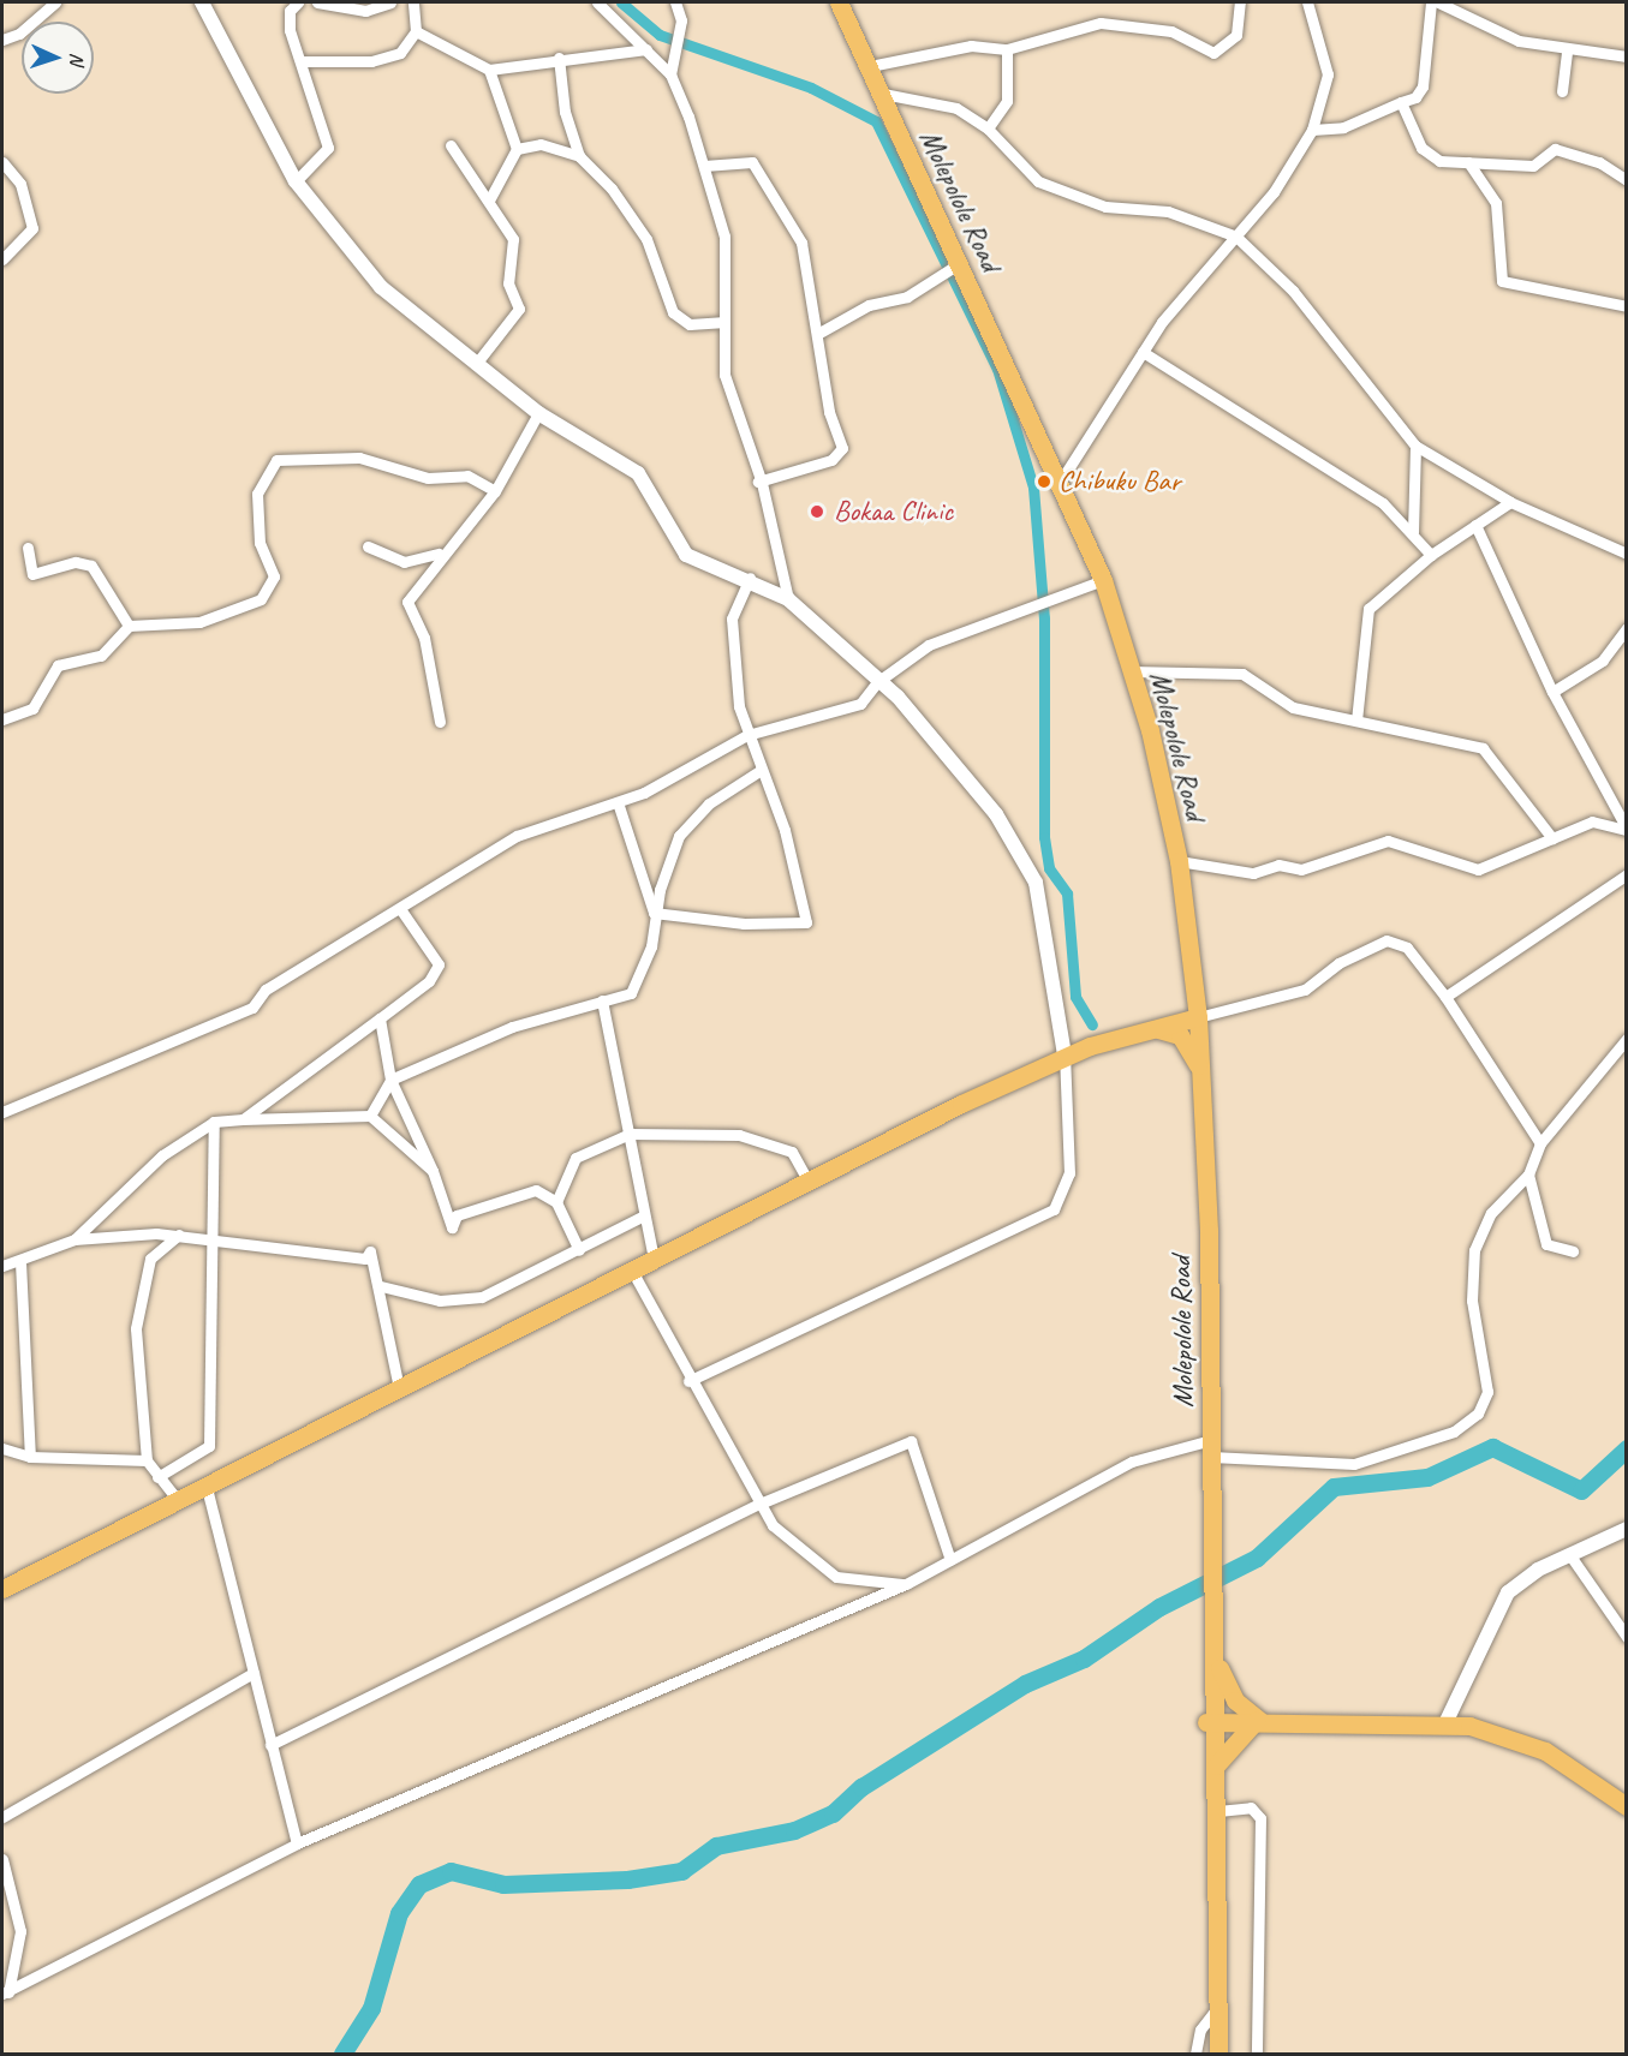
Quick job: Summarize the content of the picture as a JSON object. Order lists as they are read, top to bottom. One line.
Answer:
{"streets":{"main road":["Molepolole Road"]},"places":["Chibuku Bar","Bokaa Clinic"],"north":"right"}
